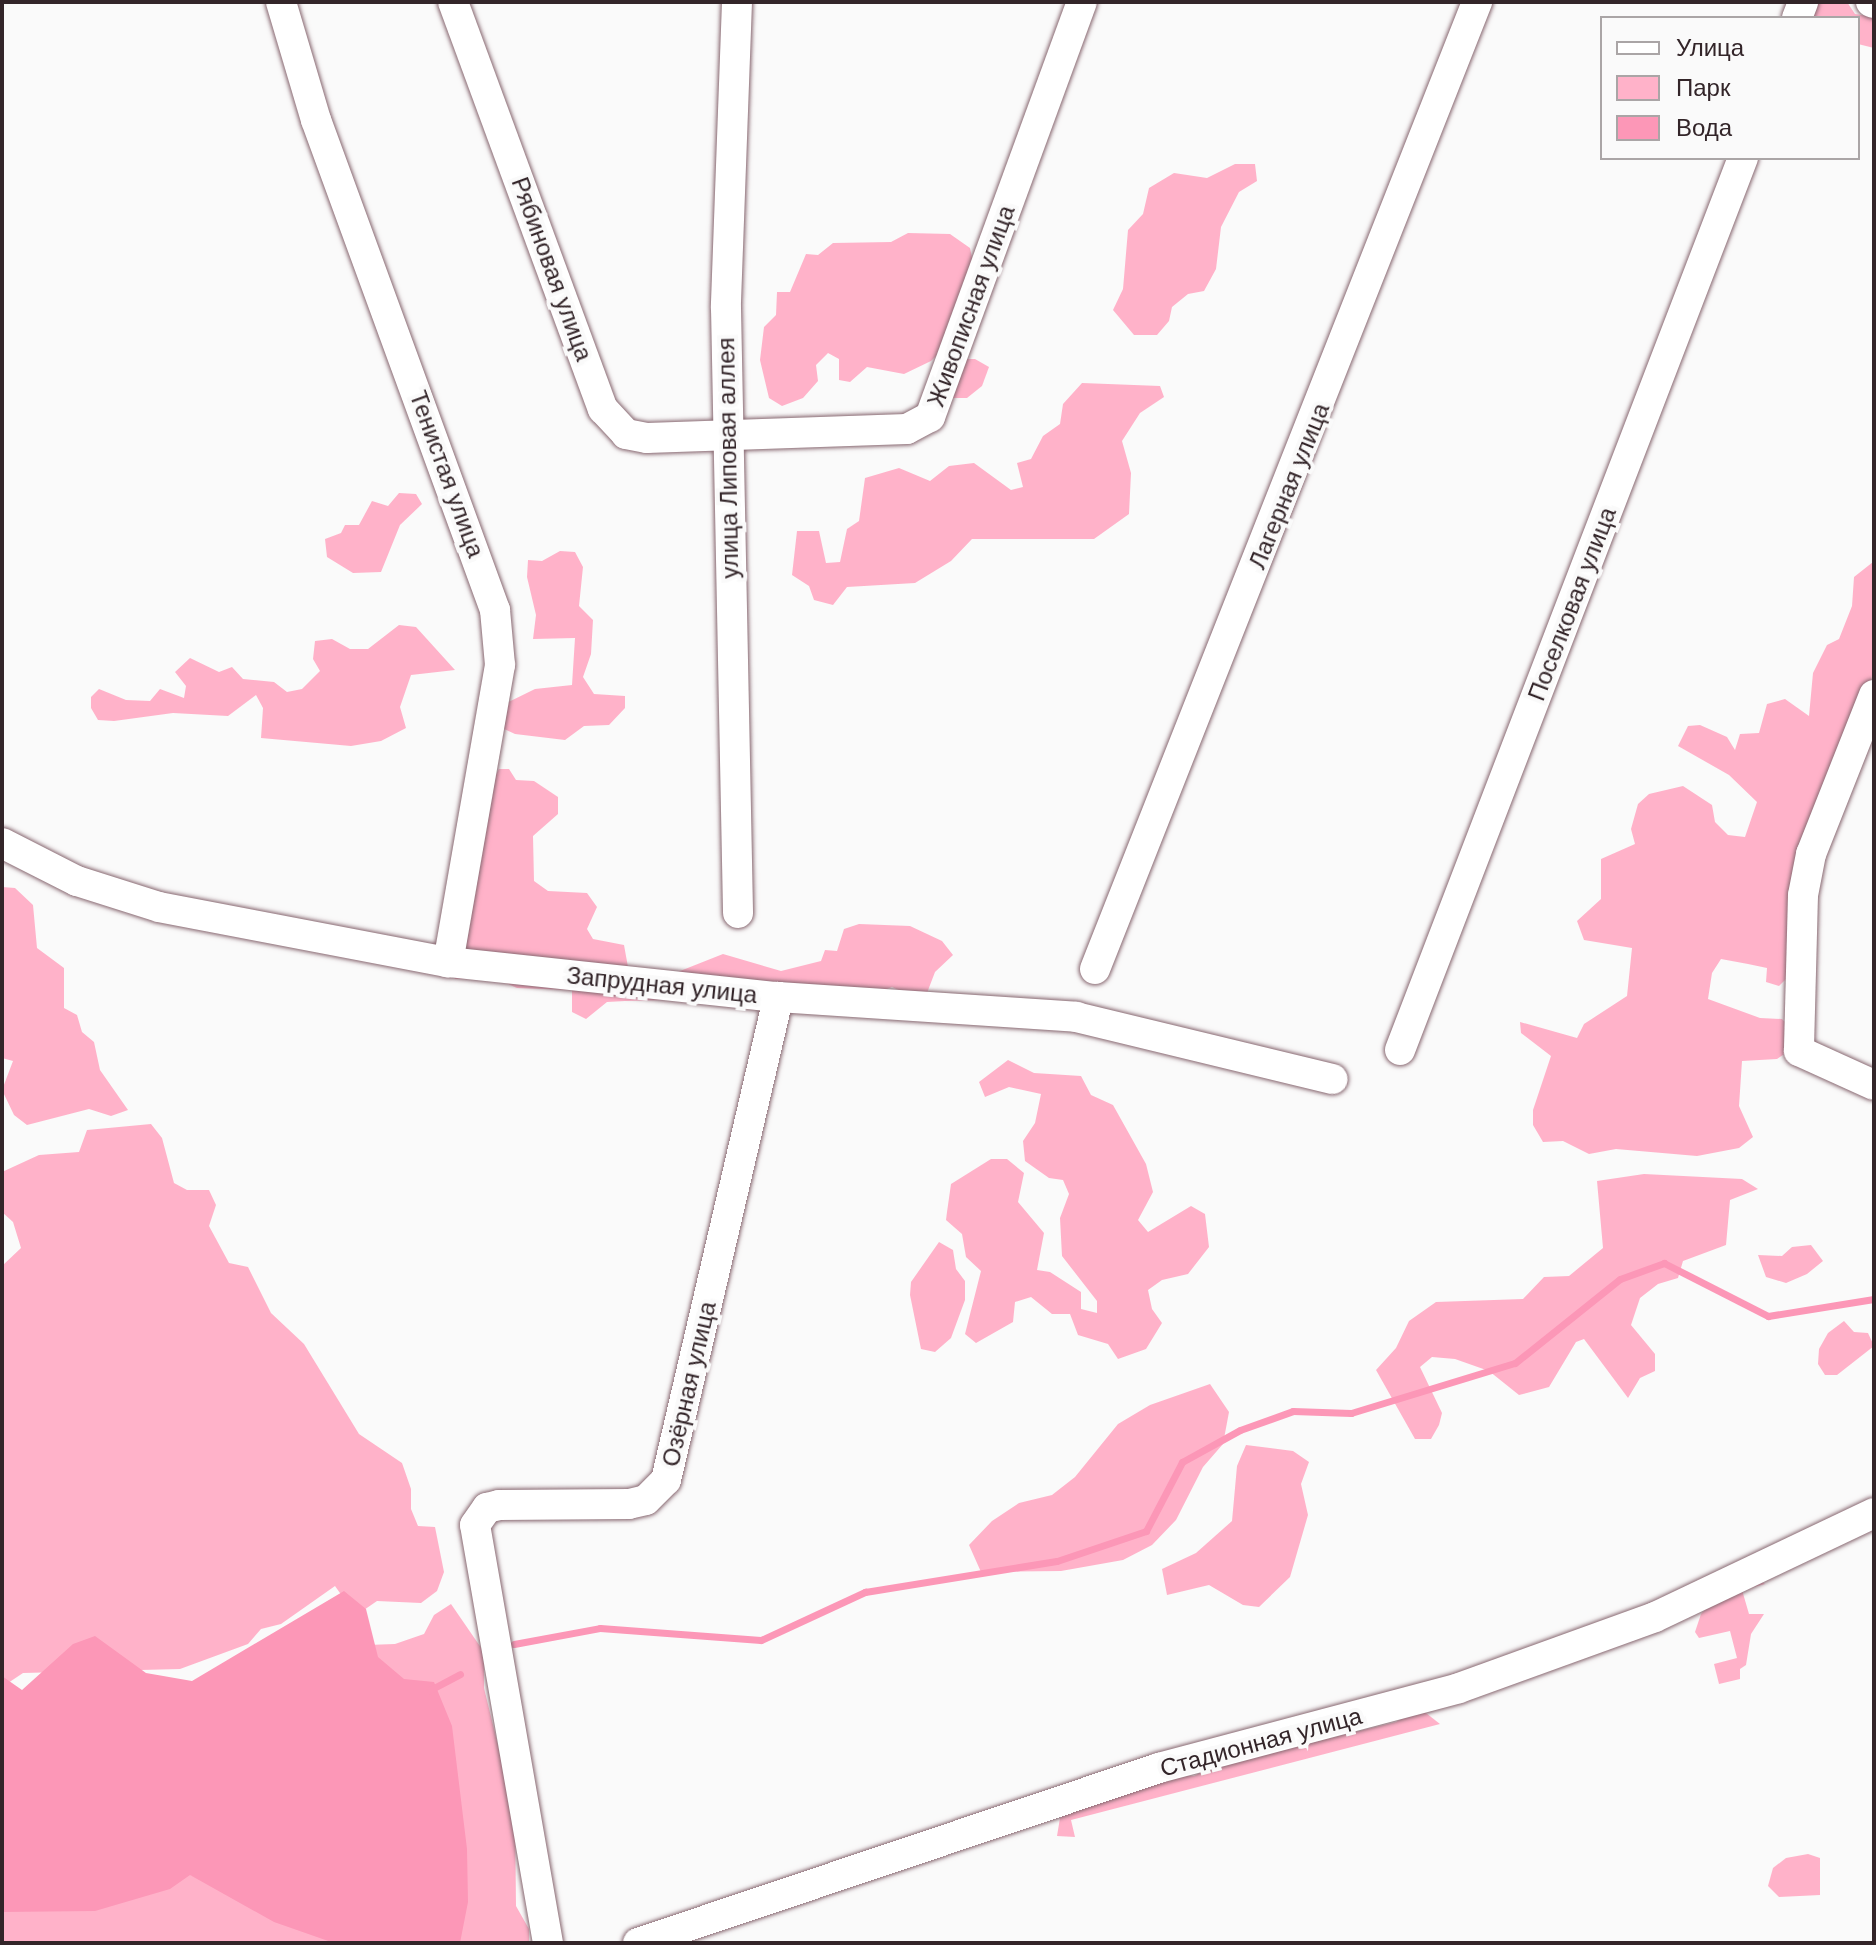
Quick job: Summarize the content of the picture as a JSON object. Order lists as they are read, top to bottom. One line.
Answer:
{"streets":{"street":["Рябиновая улица","Живописная улица","улица Липовая аллея","Тенистая улица","Лагерная улица","Поселковая улица","Запрудная улица","Озёрная улица","Стадионная улица"]},"crossings":[["Рябиновая улица","Живописная улица"],["Рябиновая улица","улица Липовая аллея"],["Живописная улица","улица Липовая аллея"],["Тенистая улица","Запрудная улица"],["Запрудная улица","Озёрная улица"]],"legend":["Улица","Парк","Вода"]}
